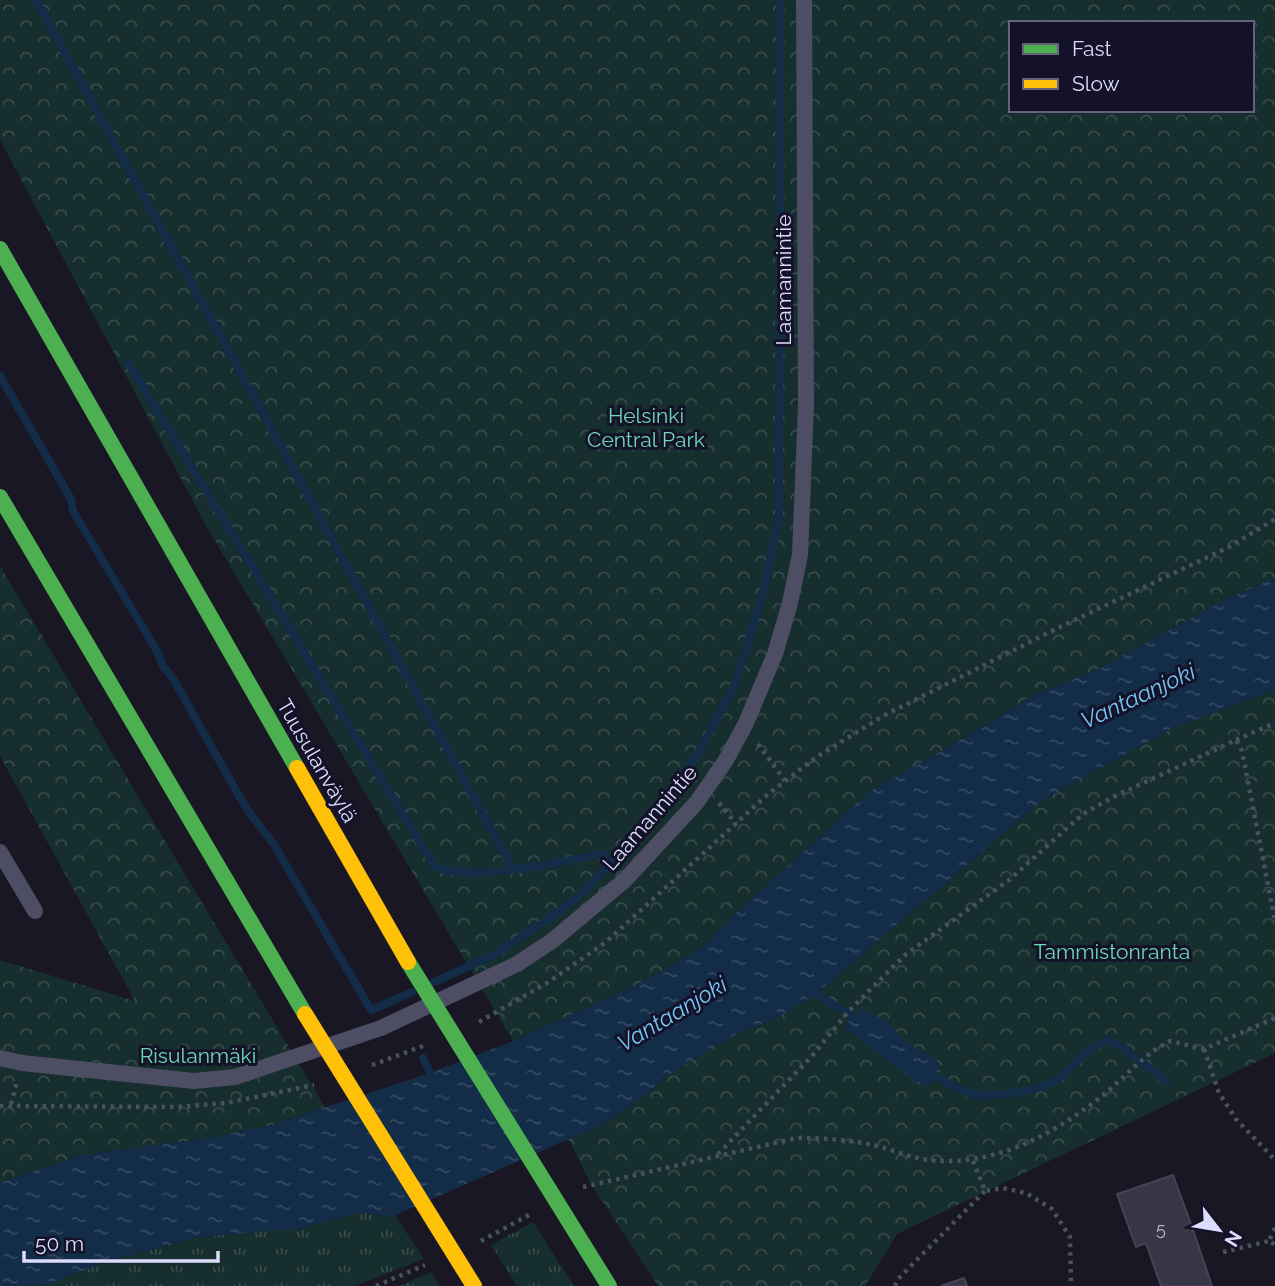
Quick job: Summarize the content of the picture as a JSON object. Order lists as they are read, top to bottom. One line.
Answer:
{"streets":{"highway":["Tuusulanväylä"],"lane":["Laamannintie"]},"water":["Vantaanjoki"],"parks":["Helsinki Central Park","Tammistonranta","Risulanmäki"],"house_numbers":["5"],"legend":["Fast","Slow"],"scale_bar":"50 m","north":"bottom right"}
